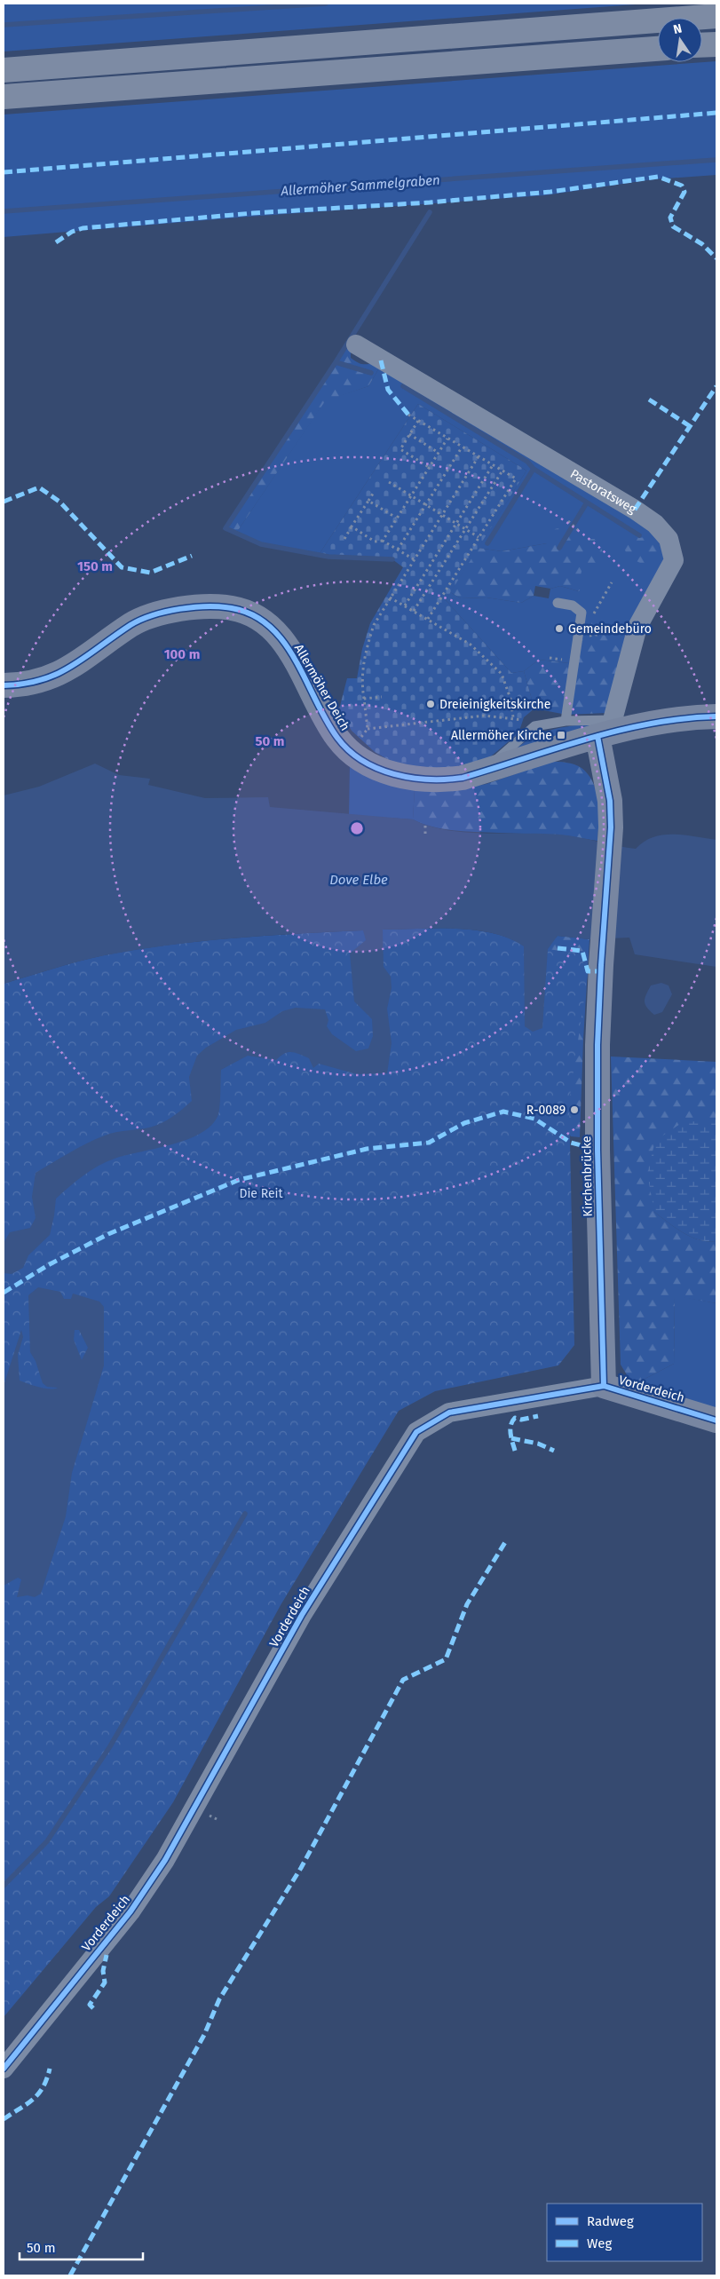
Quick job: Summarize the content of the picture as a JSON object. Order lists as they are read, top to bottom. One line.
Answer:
{"streets":{"street":["Pastoratsweg","Allermöher Deich","Kirchenbrücke","Vorderdeich"]},"crossings":[["Pastoratsweg","Allermöher Deich"],["Pastoratsweg","Kirchenbrücke"],["Allermöher Deich","Kirchenbrücke"],["Kirchenbrücke","Vorderdeich"]],"water":["Allermöher Sammelgraben","Dove Elbe"],"parks":["Die Reit"],"places":{"other":["Gemeindebüro","Dreieinigkeitskirche","R-0089"],"transit":["Allermöher Kirche"]},"legend":["Radweg","Weg"],"scale_bar":"50 m","north":"top","rings":["150 m","100 m","50 m"]}
